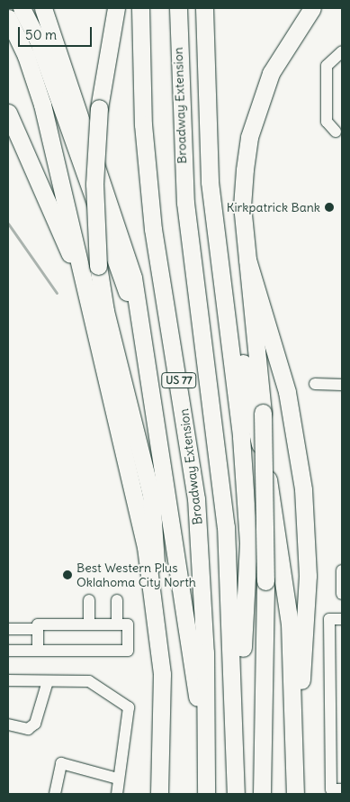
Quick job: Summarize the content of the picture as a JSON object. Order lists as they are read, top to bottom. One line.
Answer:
{"streets":{"highway":["Broadway Extension","US 77"]},"places":["Kirkpatrick Bank","Best Western Plus Oklahoma City North"],"scale_bar":"50 m"}
